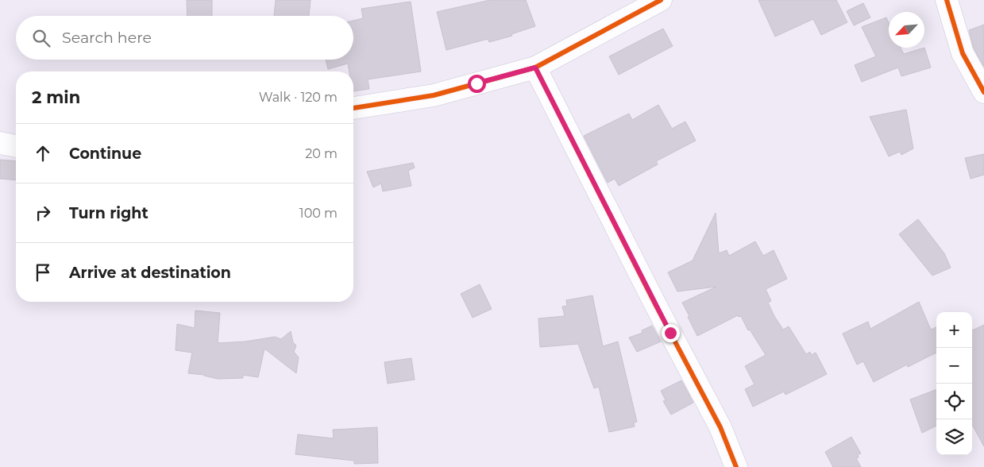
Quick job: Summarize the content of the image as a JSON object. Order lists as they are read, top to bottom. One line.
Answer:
{"north":"bottom left","page":{"search":"Search here","heading":["2 min","Walk · 120 m"],"list":[["Continue","20 m"],["Turn right","100 m"],"Arrive at destination"],"map_buttons":["+","−"]}}
